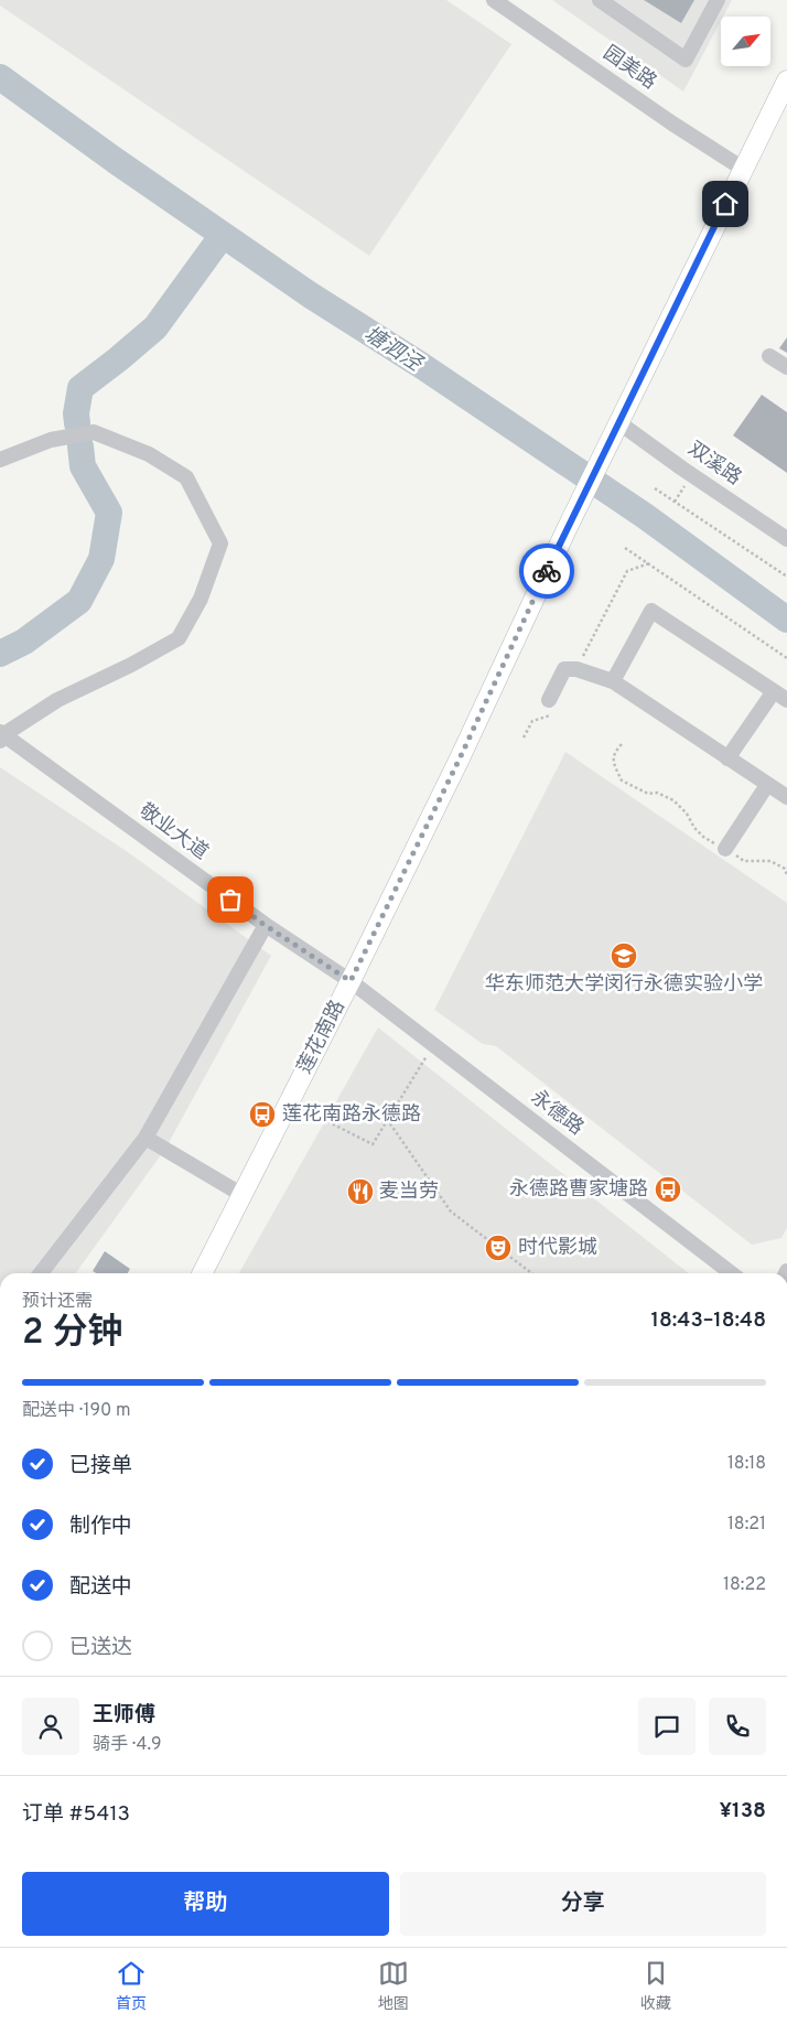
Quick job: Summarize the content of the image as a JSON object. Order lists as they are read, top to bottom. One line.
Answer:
{"streets":{"main road":["莲花南路"],"street":["园美路","双溪路","敬业大道","永德路"]},"crossings":[["园美路","莲花南路"],["双溪路","莲花南路"],["敬业大道","莲花南路"],["敬业大道","永德路"],["莲花南路","永德路"]],"water":["塘泗泾"],"places":{"school or university":["华东师范大学闵行永德实验小学"],"bus stop":["莲花南路永德路","永德路曹家塘路"],"restaurant":["麦当劳"],"theatre":["时代影城"]},"north":"top right","page":{"heading":["2 分钟","预计还需","18:43–18:48"],"panel":["王师傅","骑手 · 4.9","订单 #5413","¥138"],"bar":"配送中 · 190 m","list":[["已接单","18:18"],["制作中","18:21"],["配送中","18:22"],"已送达"],"buttons":["帮助","分享"],"tabs":["首页","地图","收藏"]}}
